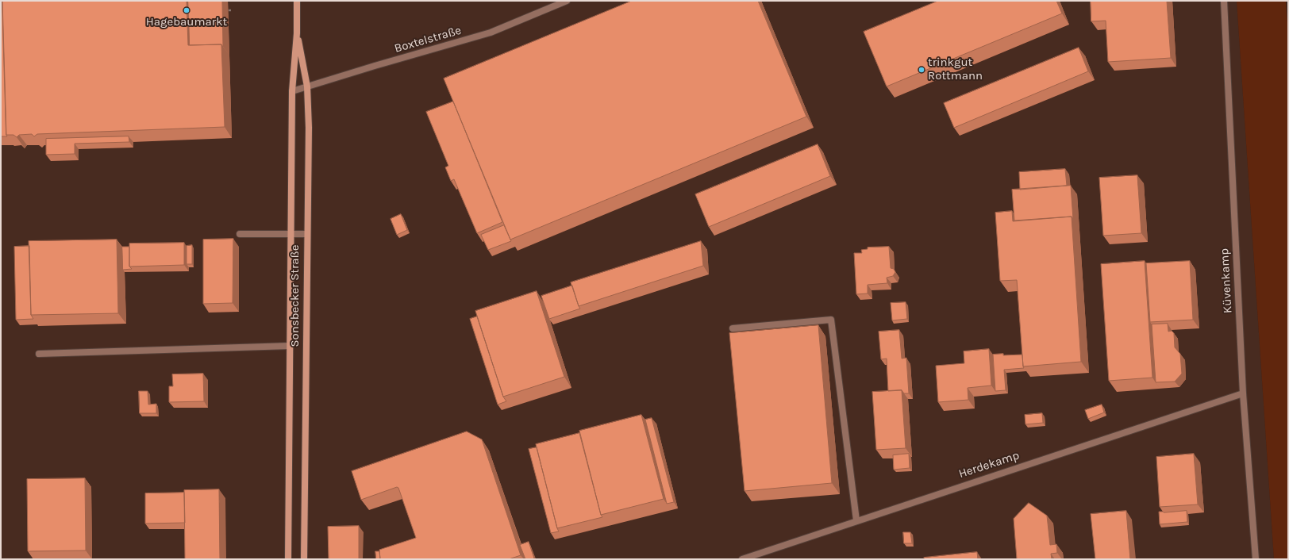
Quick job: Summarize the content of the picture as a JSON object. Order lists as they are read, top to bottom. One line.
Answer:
{"streets":{"street":["Boxtelstraße","Küvenkamp","Sonsbecker Straße","Herdekamp"]},"crossings":[["Boxtelstraße","Sonsbecker Straße"],["Küvenkamp","Herdekamp"]],"places":["Hagebaumarkt","trinkgut Rottmann"]}
